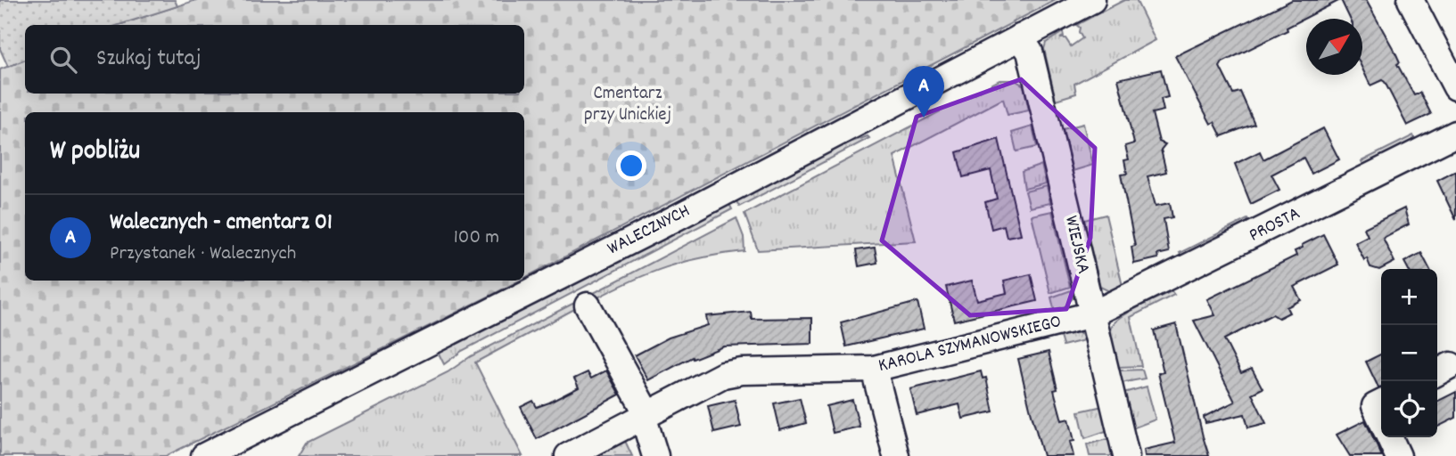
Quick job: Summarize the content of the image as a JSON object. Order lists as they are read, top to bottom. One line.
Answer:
{"streets":{"street":["PROSTA","WALECZNYCH","WIEJSKA","KAROLA SZYMANOWSKIEGO"]},"crossings":[["PROSTA","WIEJSKA"],["PROSTA","KAROLA SZYMANOWSKIEGO"],["WALECZNYCH","WIEJSKA"],["WIEJSKA","KAROLA SZYMANOWSKIEGO"]],"parks":["Cmentarz przy Unickiej"],"north":"top right","page":{"search":"Szukaj tutaj","pins":"A","heading":"W pobliżu","list":[{"mark":"A","name":"Walecznych - cmentarz 01","note":"Przystanek · Walecznych","value":"100 m"}],"map_buttons":["+","−"]}}
